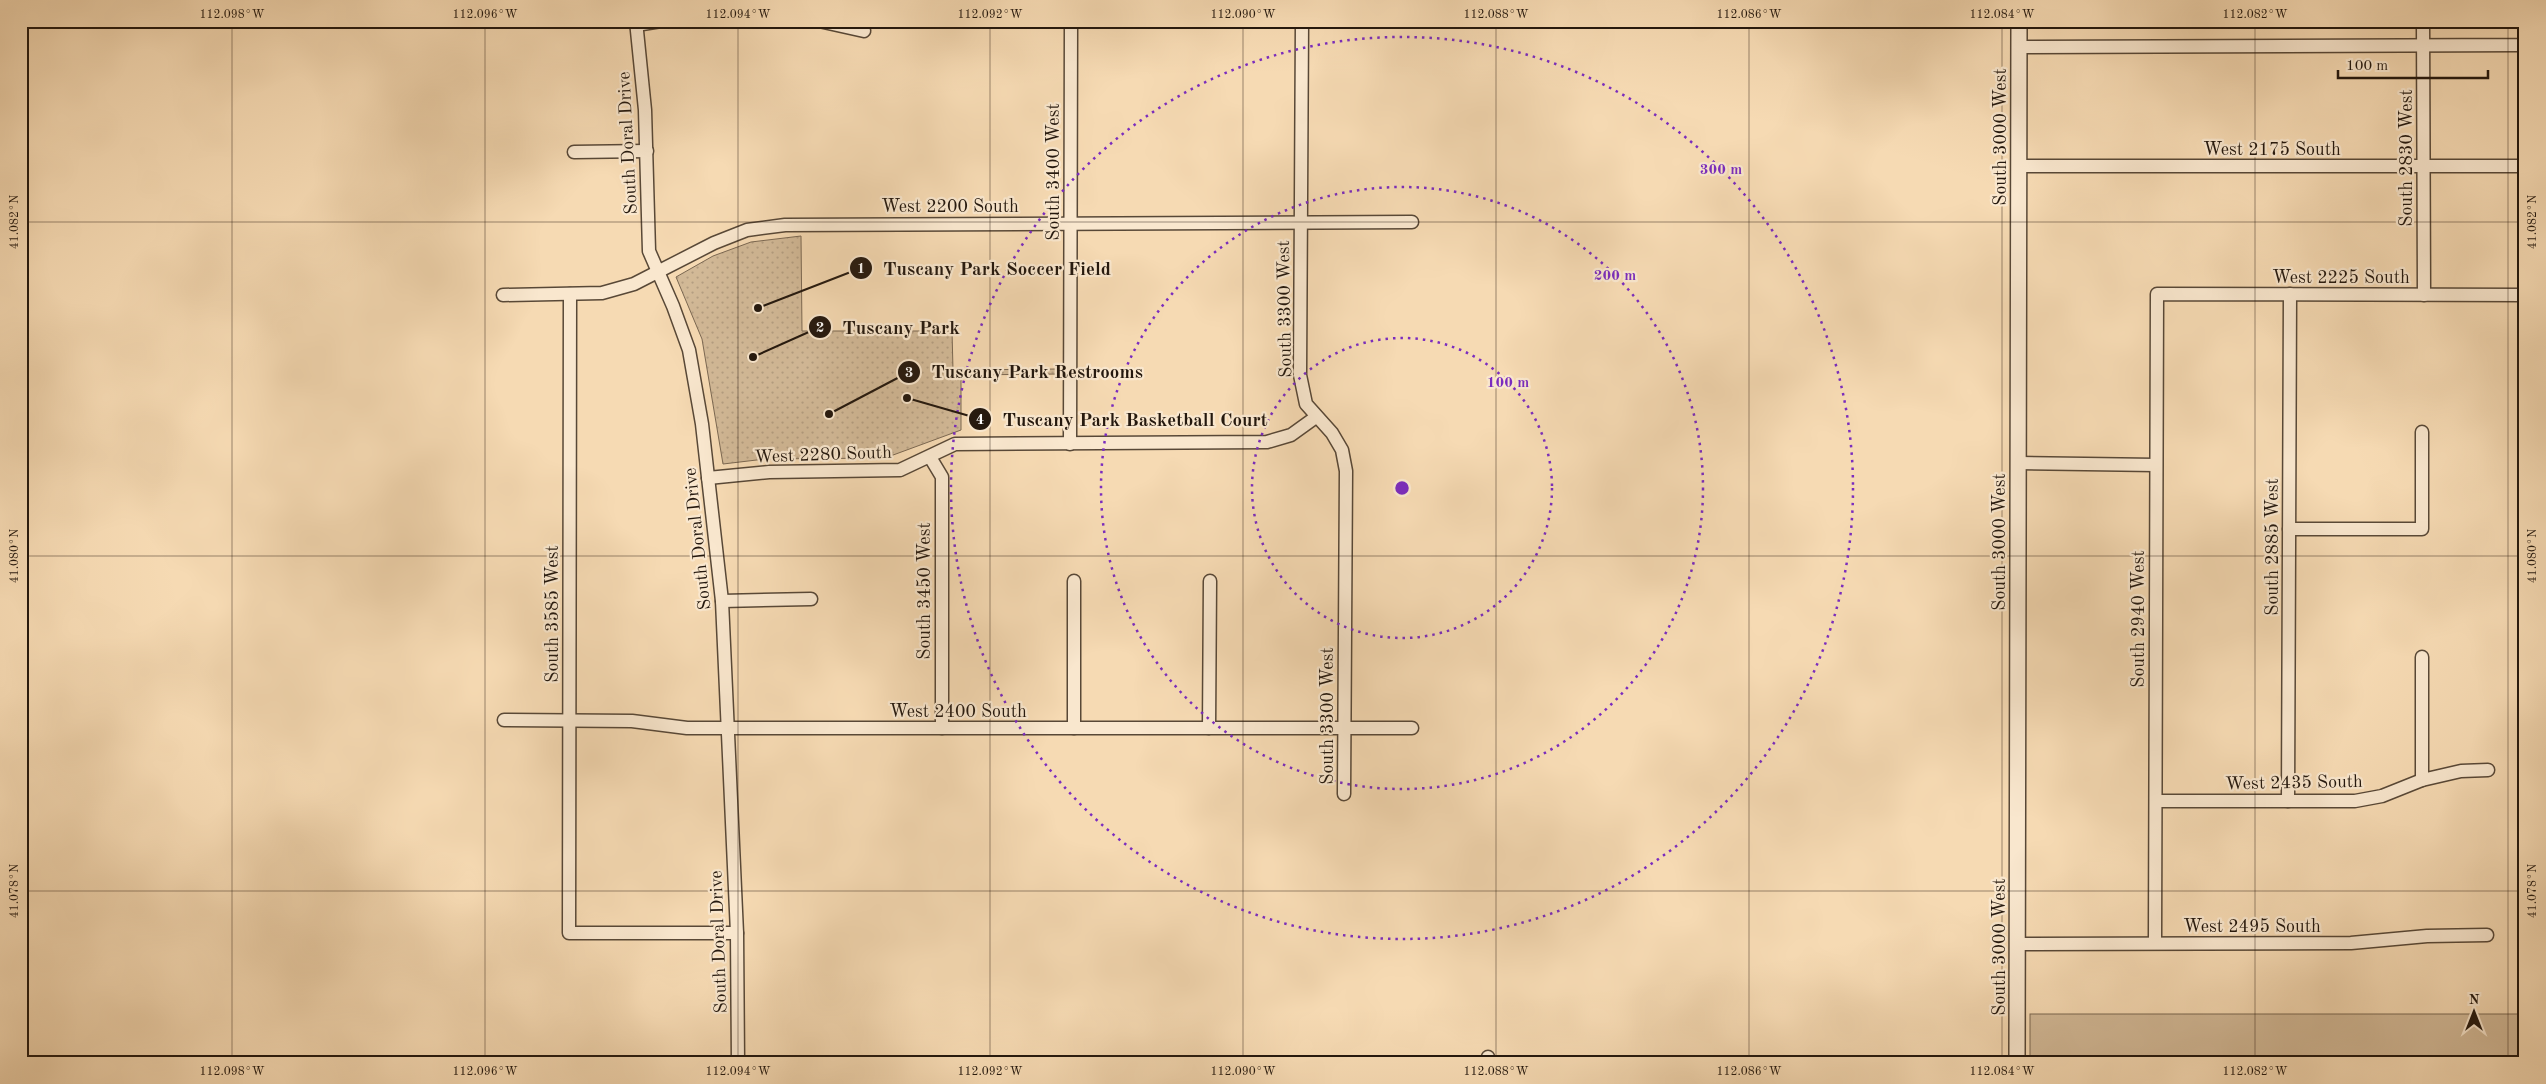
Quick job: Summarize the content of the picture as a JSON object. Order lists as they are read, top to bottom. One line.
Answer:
{"streets":{"street":["South 3000 West","South Doral Drive","West 2175 South","South 2830 West","South 3400 West","West 2200 South","West 2225 South","South 3300 West","West 2280 South","South 2885 West","South 3450 West","South 3585 West","South 2940 West","West 2400 South","West 2435 South","West 2495 South"]},"crossings":[["South 3000 West","West 2175 South"],["South 3000 West","West 2495 South"],["South Doral Drive","West 2200 South"],["South Doral Drive","West 2280 South"],["South Doral Drive","South 3585 West"],["South Doral Drive","West 2400 South"],["West 2175 South","South 2830 West"],["South 2830 West","West 2225 South"],["South 3400 West","West 2200 South"],["South 3400 West","West 2280 South"],["West 2200 South","South 3300 West"],["West 2200 South","South 3585 West"],["West 2225 South","South 2885 West"],["West 2225 South","South 2940 West"],["South 3300 West","West 2280 South"],["South 3300 West","West 2400 South"],["West 2280 South","South 3450 West"],["South 2885 West","West 2435 South"],["South 3450 West","West 2400 South"],["South 3585 West","West 2400 South"],["South 2940 West","West 2435 South"],["South 2940 West","West 2495 South"]],"places":["Tuscany Park Soccer Field","Tuscany Park","Tuscany Park Basketball Court","Tuscany Park Restrooms"],"scale_bar":"100 m","north":"top","coordinates":["112.098°W","112.096°W","112.094°W","112.092°W","112.090°W","112.088°W","112.086°W","112.084°W","112.082°W","41.082°N","41.080°N","41.078°N"],"rings":["300 m","200 m","100 m"]}
